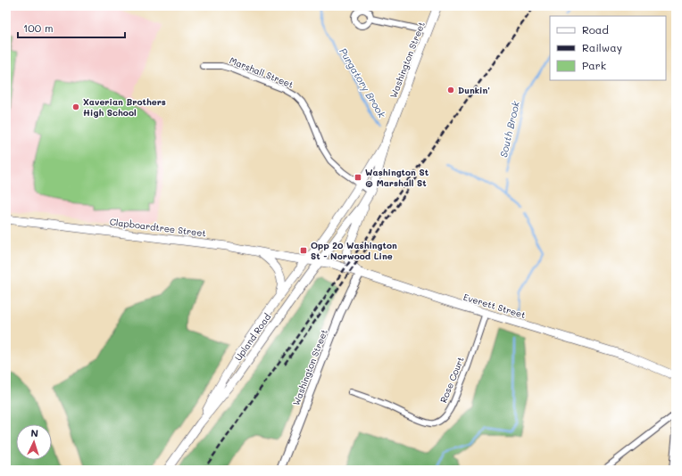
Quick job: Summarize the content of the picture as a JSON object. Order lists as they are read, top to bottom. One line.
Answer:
{"streets":{"main road":["Washington Street","Clapboardtree Street","Everett Street","Upland Road"],"street":["Marshall Street","Rose Court"]},"crossings":[["Washington Street","Marshall Street"],["Washington Street","Clapboardtree Street"],["Washington Street","Everett Street"],["Washington Street","Upland Road"],["Clapboardtree Street","Everett Street"],["Clapboardtree Street","Upland Road"],["Everett Street","Upland Road"],["Everett Street","Rose Court"]],"water":["Purgatory Brook","South Brook"],"places":{"other":["Dunkin'","Xaverian Brothers High School"],"transit":["Washington St @ Marshall St","Opp 20 Washington St - Norwood Line"]},"legend":["Road","Railway","Park"],"scale_bar":"100 m","north":"top"}
